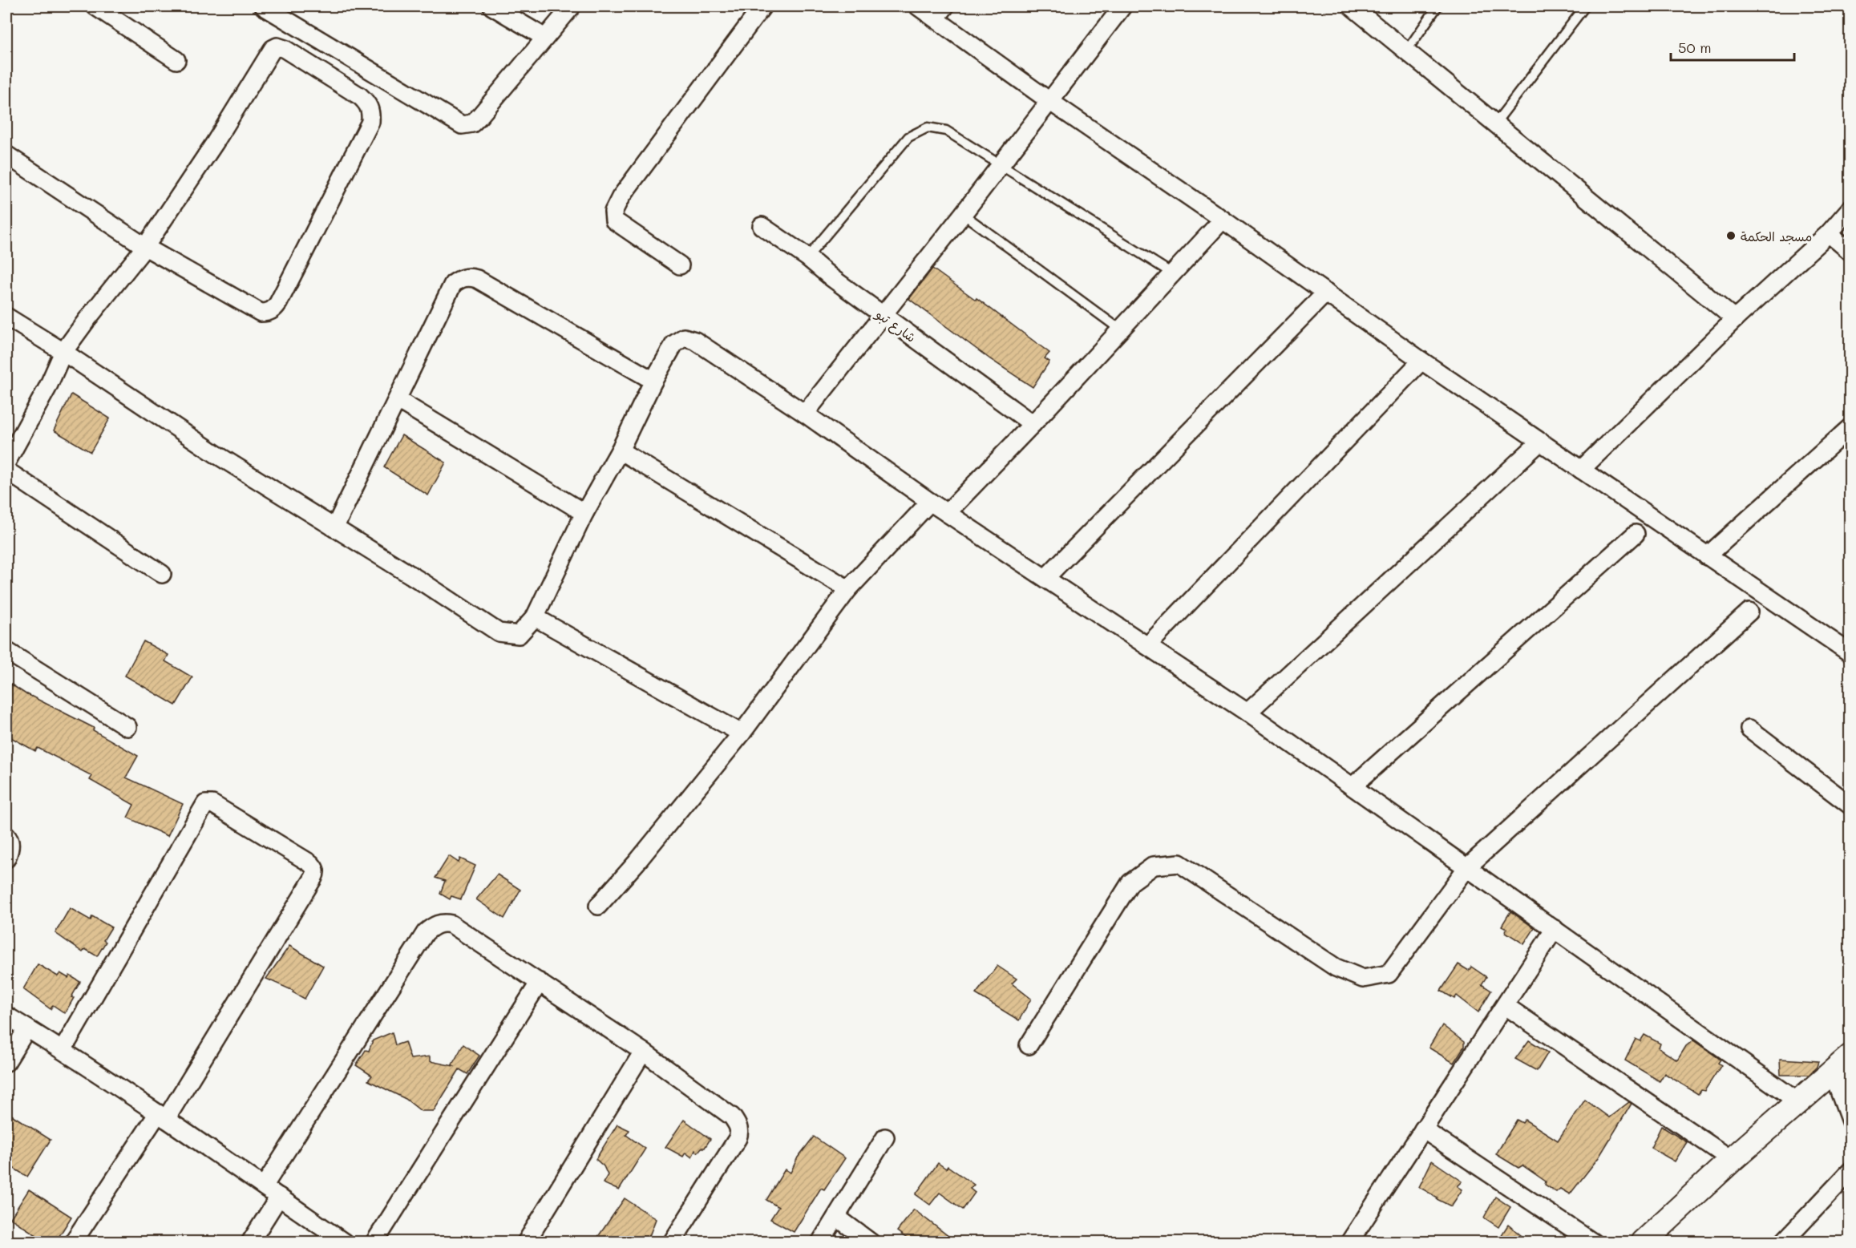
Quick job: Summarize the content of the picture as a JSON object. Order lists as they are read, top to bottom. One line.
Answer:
{"streets":{"street":["شارع تبو"]},"places":["مسجد الحكمة"],"scale_bar":"50 m"}
